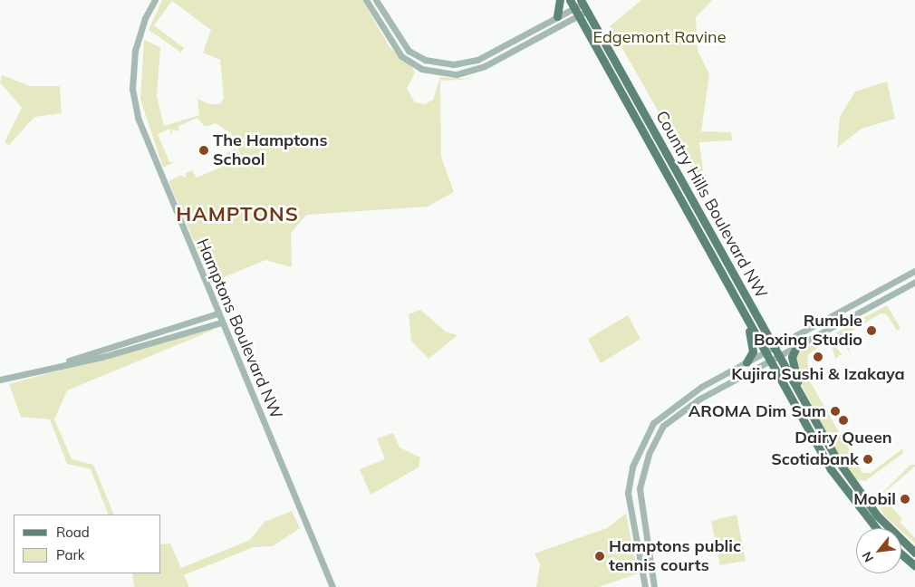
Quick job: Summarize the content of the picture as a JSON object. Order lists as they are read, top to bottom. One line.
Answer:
{"streets":{"main road":["Country Hills Boulevard NW"],"street":["Hamptons Boulevard NW"]},"districts":["HAMPTONS"],"parks":["Edgemont Ravine"],"places":["The Hamptons School","Rumble Boxing Studio","Kujira Sushi & Izakaya","AROMA Dim Sum","Dairy Queen","Scotiabank","Mobil","Hamptons public tennis courts"],"legend":["Road","Park"],"north":"bottom left"}
